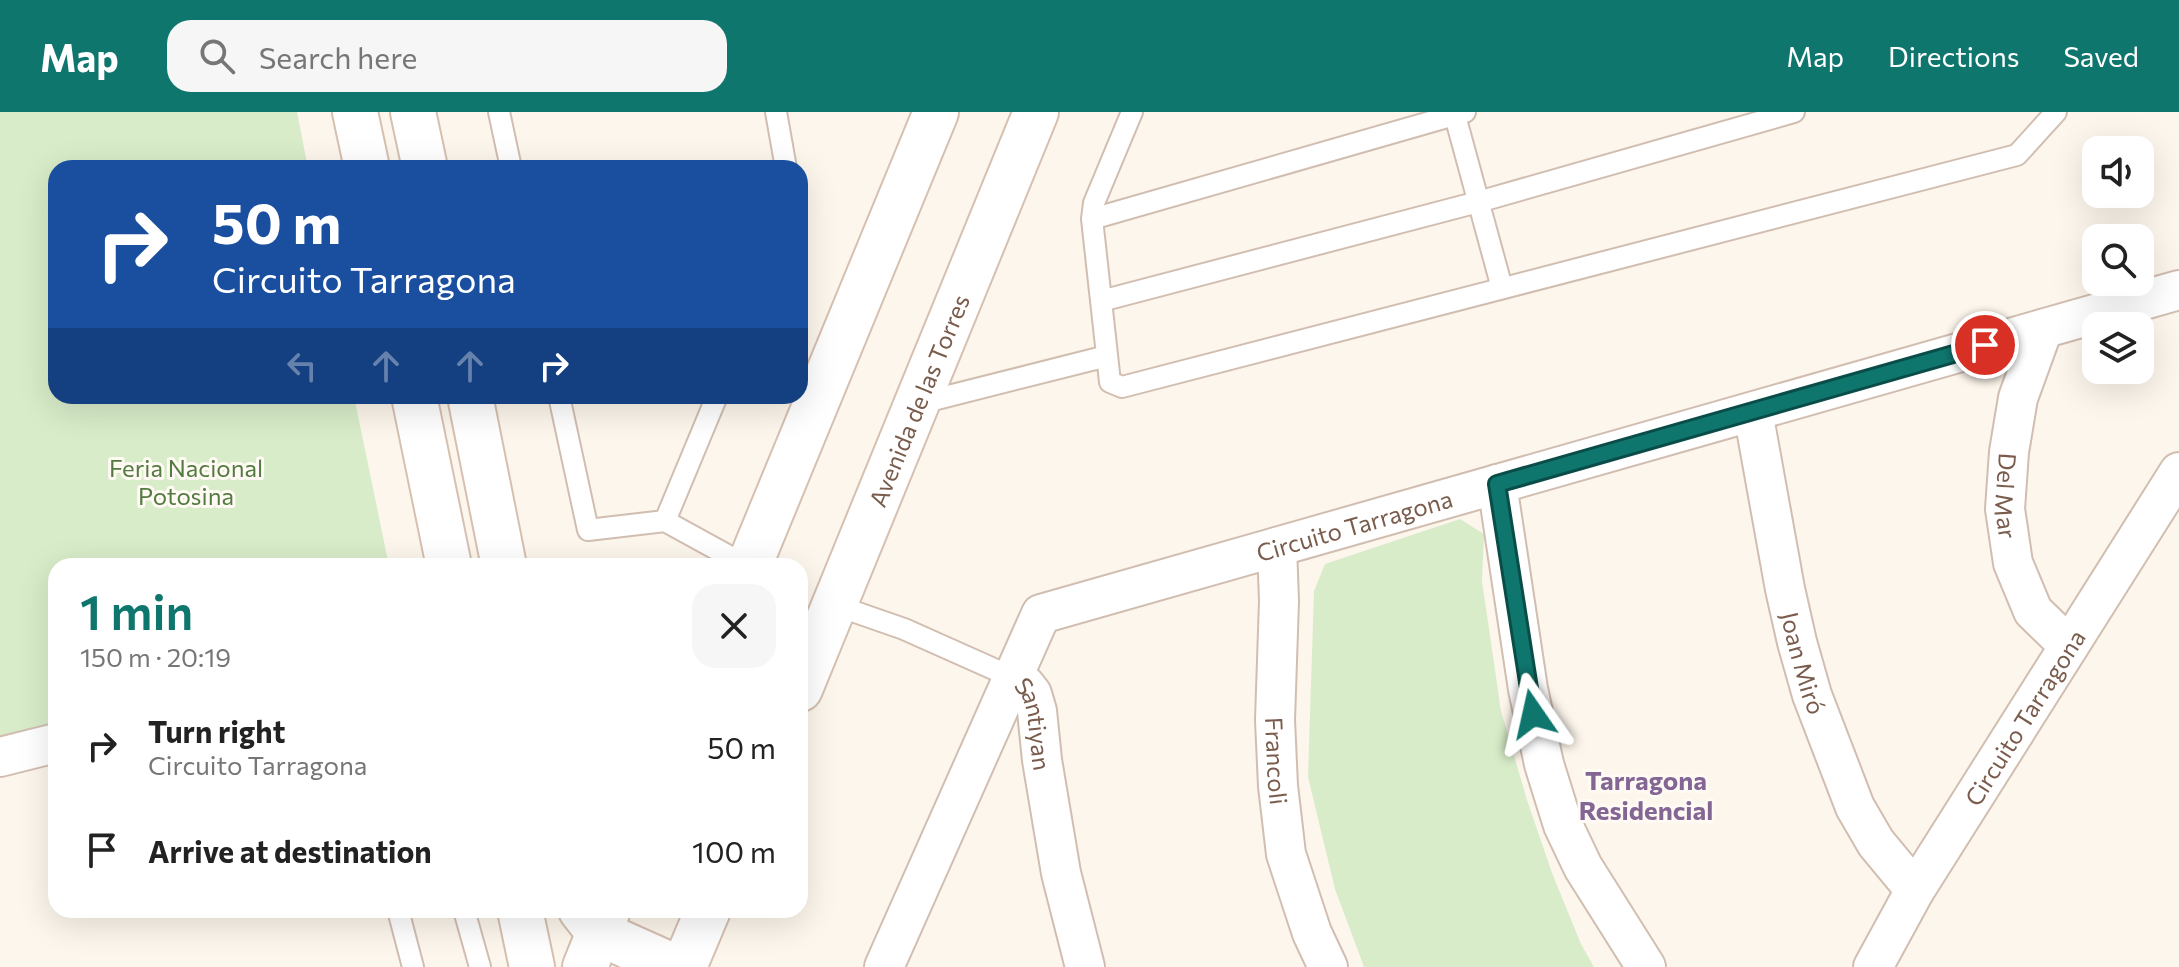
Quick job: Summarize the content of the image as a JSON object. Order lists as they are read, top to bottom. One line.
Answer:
{"streets":{"main road":["Avenida de las Torres"],"street":["Del Mar","Circuito Tarragona","Joan Miró","Santiyan","Francoli"]},"crossings":[["Avenida de las Torres","Santiyan"],["Del Mar","Circuito Tarragona"],["Circuito Tarragona","Joan Miró"],["Circuito Tarragona","Santiyan"],["Circuito Tarragona","Francoli"]],"districts":["Tarragona Residencial"],"parks":["Feria Nacional Potosina"],"page":{"header":"Map","search":"Search here","nav":["Map","Directions","Saved"],"turn":["50 m","Circuito Tarragona"],"heading":["1 min","150 m · 20:19"],"list":[{"name":"Turn right","note":"Circuito Tarragona","value":"50 m"},{"name":"Arrive at destination","value":"100 m"}]}}
